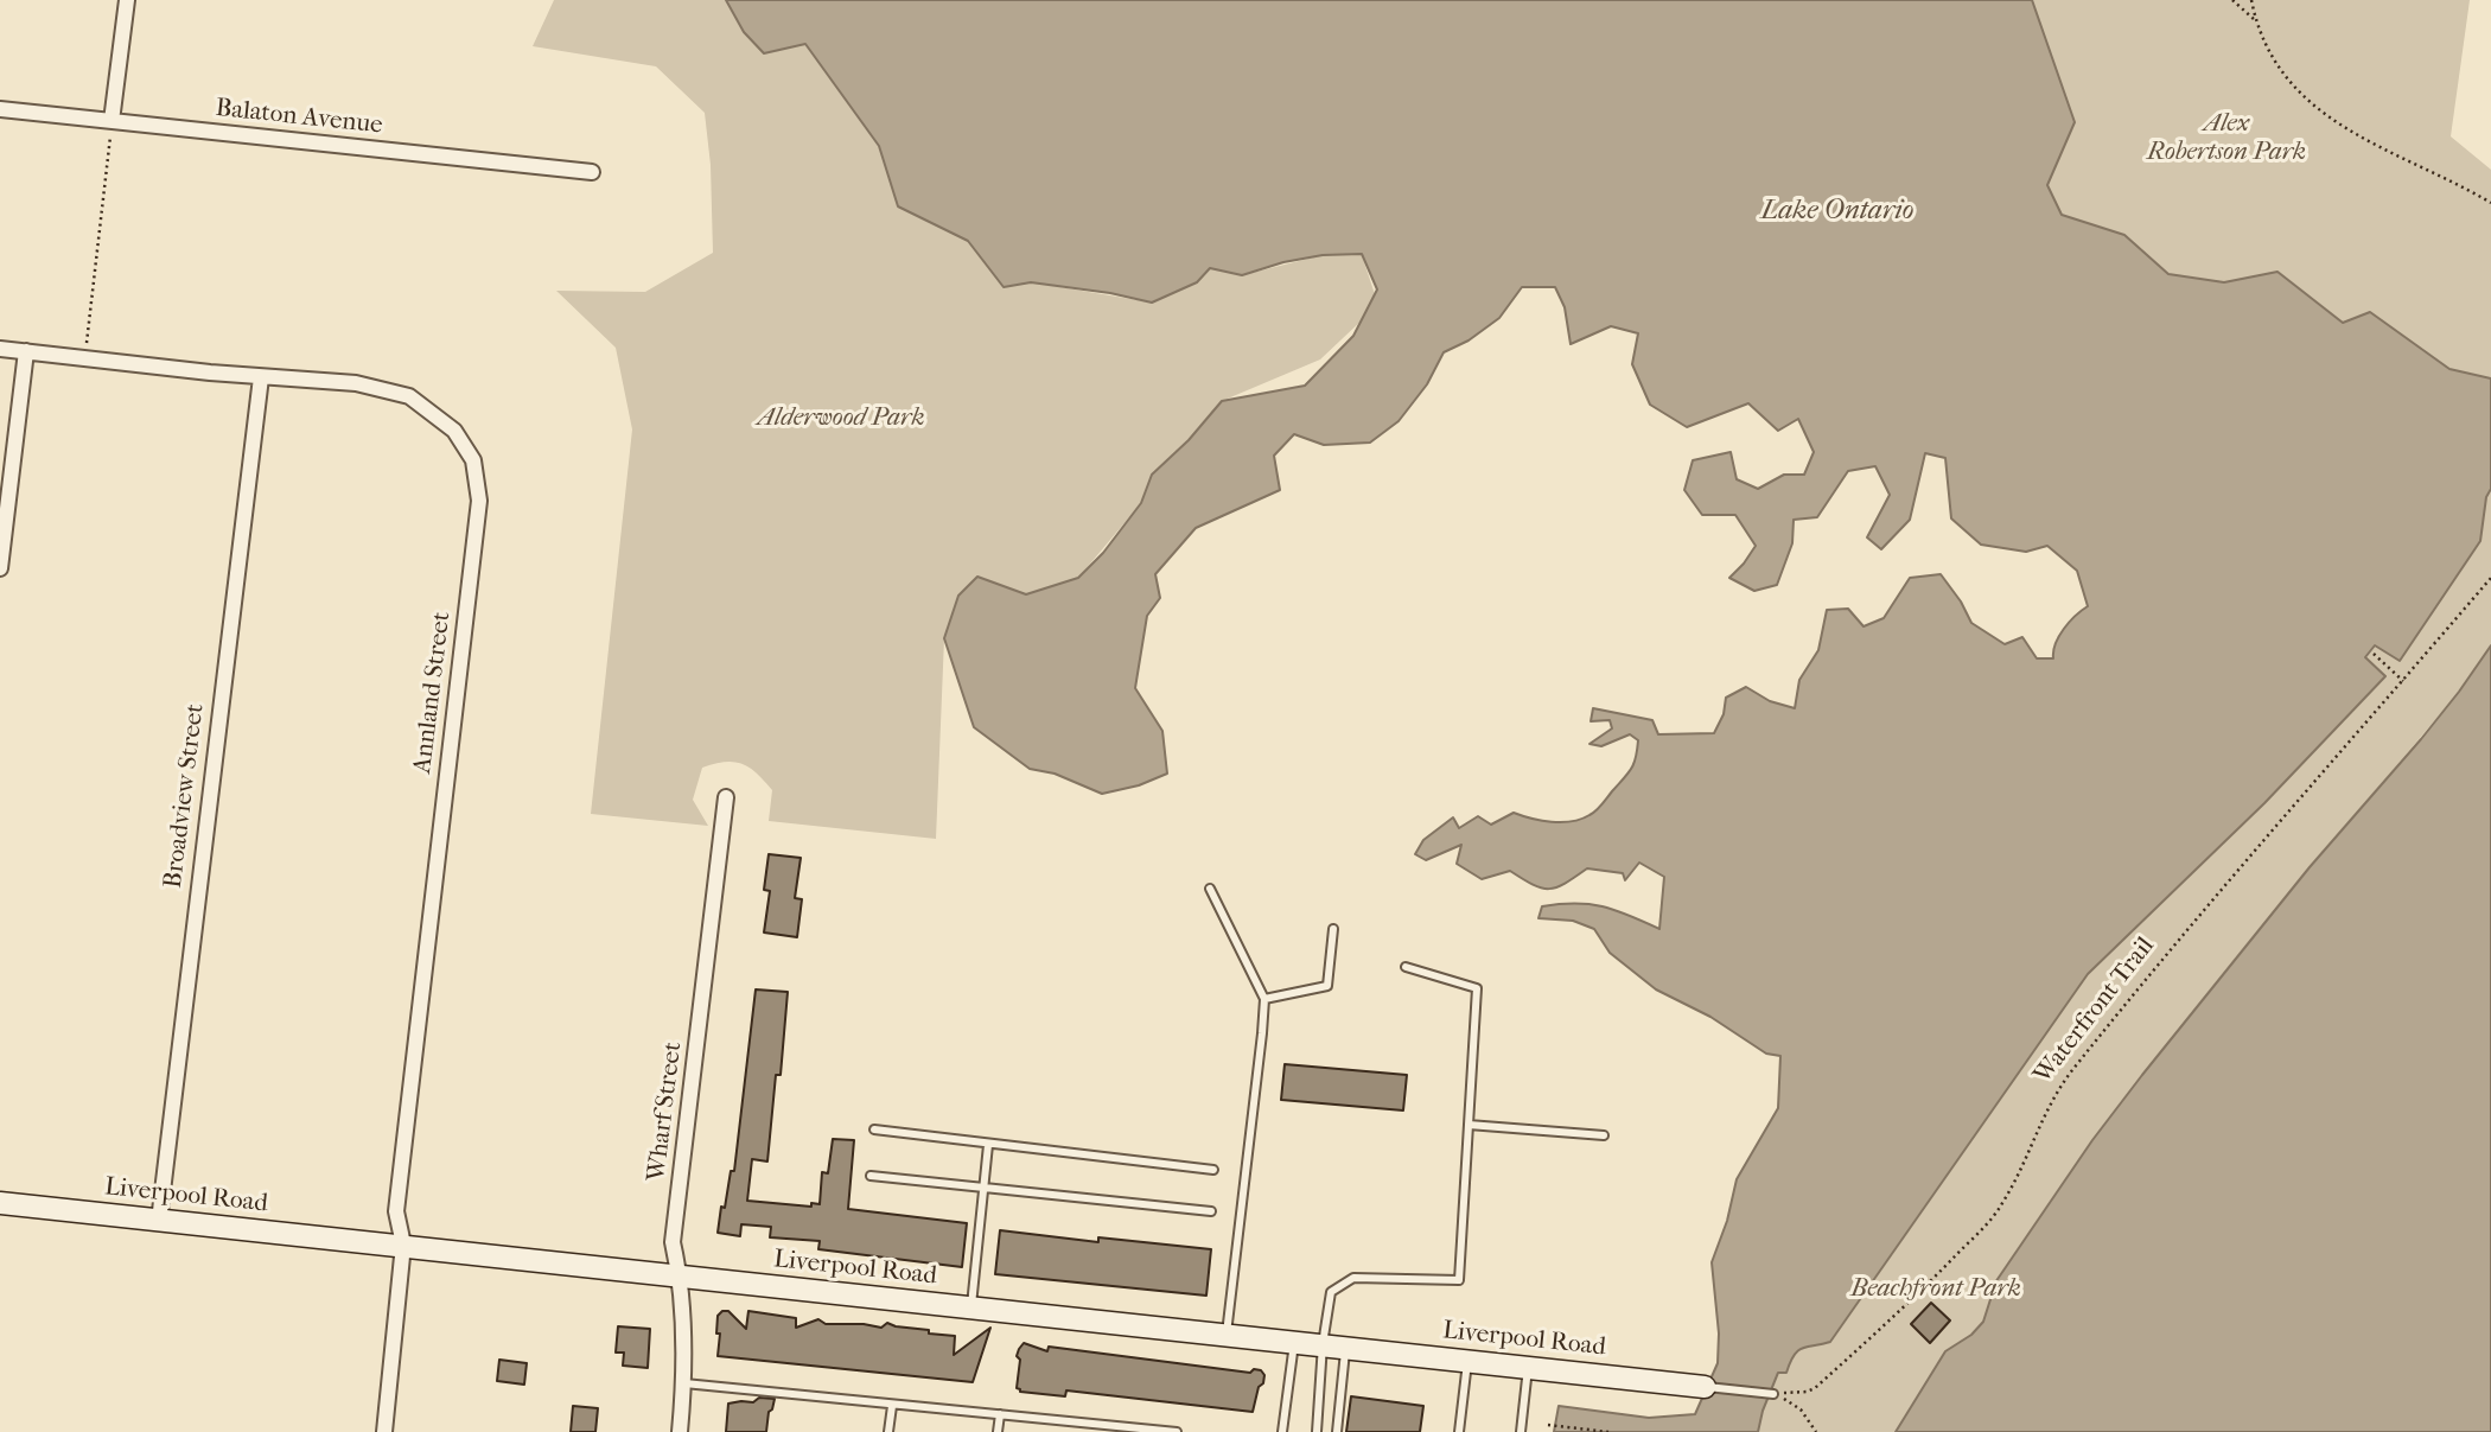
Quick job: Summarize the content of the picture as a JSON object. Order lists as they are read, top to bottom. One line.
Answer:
{"streets":{"street":["Balaton Avenue","Annland Street","Broadview Street","Wharf Street","Liverpool Road"],"path":["Waterfront Trail"]},"crossings":[["Annland Street","Broadview Street"],["Annland Street","Liverpool Road"],["Broadview Street","Liverpool Road"],["Wharf Street","Liverpool Road"]],"water":["Lake Ontario"],"parks":["Alex Robertson Park","Alderwood Park","Beachfront Park"]}
